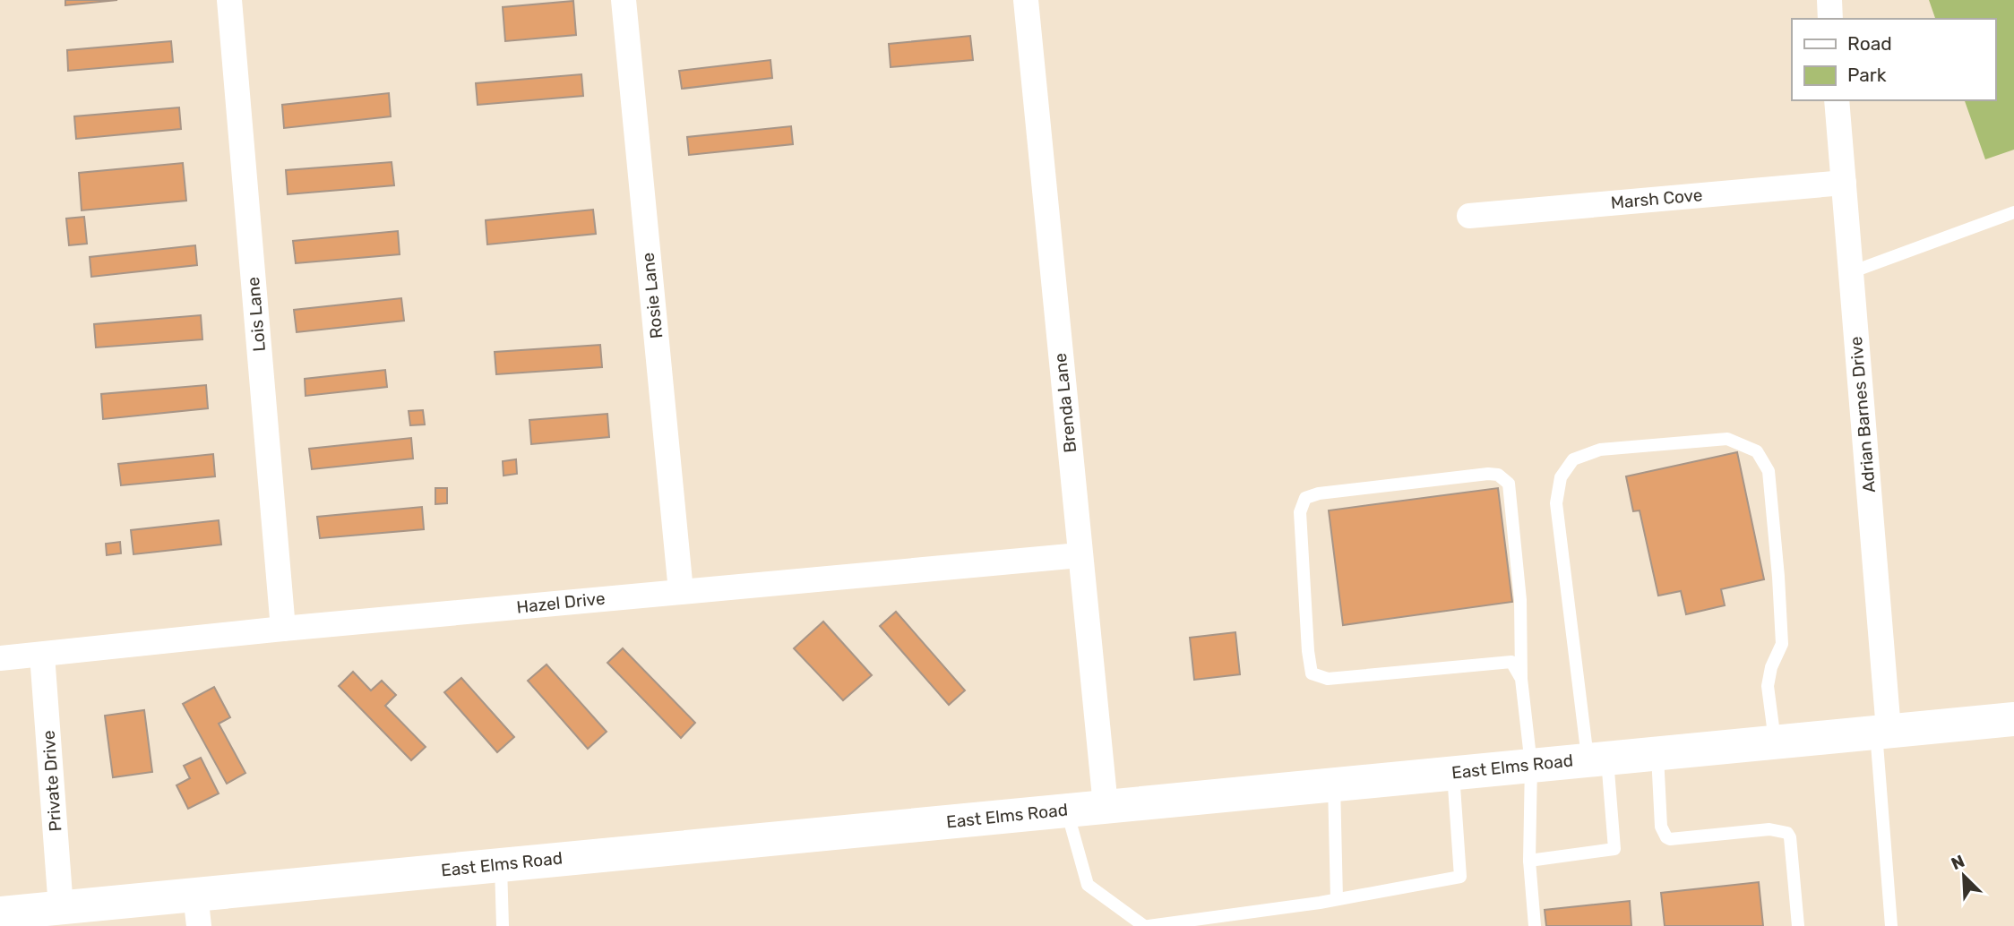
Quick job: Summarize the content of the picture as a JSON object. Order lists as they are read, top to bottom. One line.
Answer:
{"streets":{"main road":["East Elms Road"],"street":["Marsh Cove","Rosie Lane","Lois Lane","Brenda Lane","Adrian Barnes Drive","Hazel Drive","Private Drive"]},"crossings":[["Marsh Cove","Adrian Barnes Drive"],["Rosie Lane","Hazel Drive"],["Lois Lane","Hazel Drive"],["Brenda Lane","Hazel Drive"],["Brenda Lane","East Elms Road"],["Adrian Barnes Drive","East Elms Road"],["Hazel Drive","Private Drive"],["East Elms Road","Private Drive"]],"legend":["Road","Park"],"north":"top left"}
